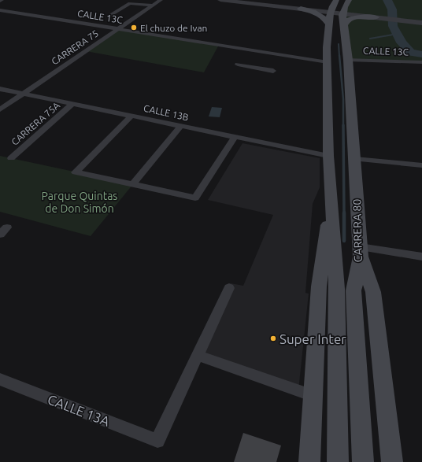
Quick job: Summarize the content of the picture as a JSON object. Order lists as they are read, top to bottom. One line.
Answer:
{"streets":{"main road":["CARRERA 80"],"street":["CALLE 13C","CARRERA 75","CALLE 13B","CARRERA 75A","CALLE 13A"]},"crossings":[["CALLE 13C","CARRERA 75"],["CALLE 13C","CARRERA 80"],["CARRERA 75","CALLE 13B"],["CALLE 13B","CARRERA 75A"],["CALLE 13B","CARRERA 80"]],"parks":["Parque Quintas de Don Simón"],"places":["El chuzo de Ivan","Super Inter"]}
